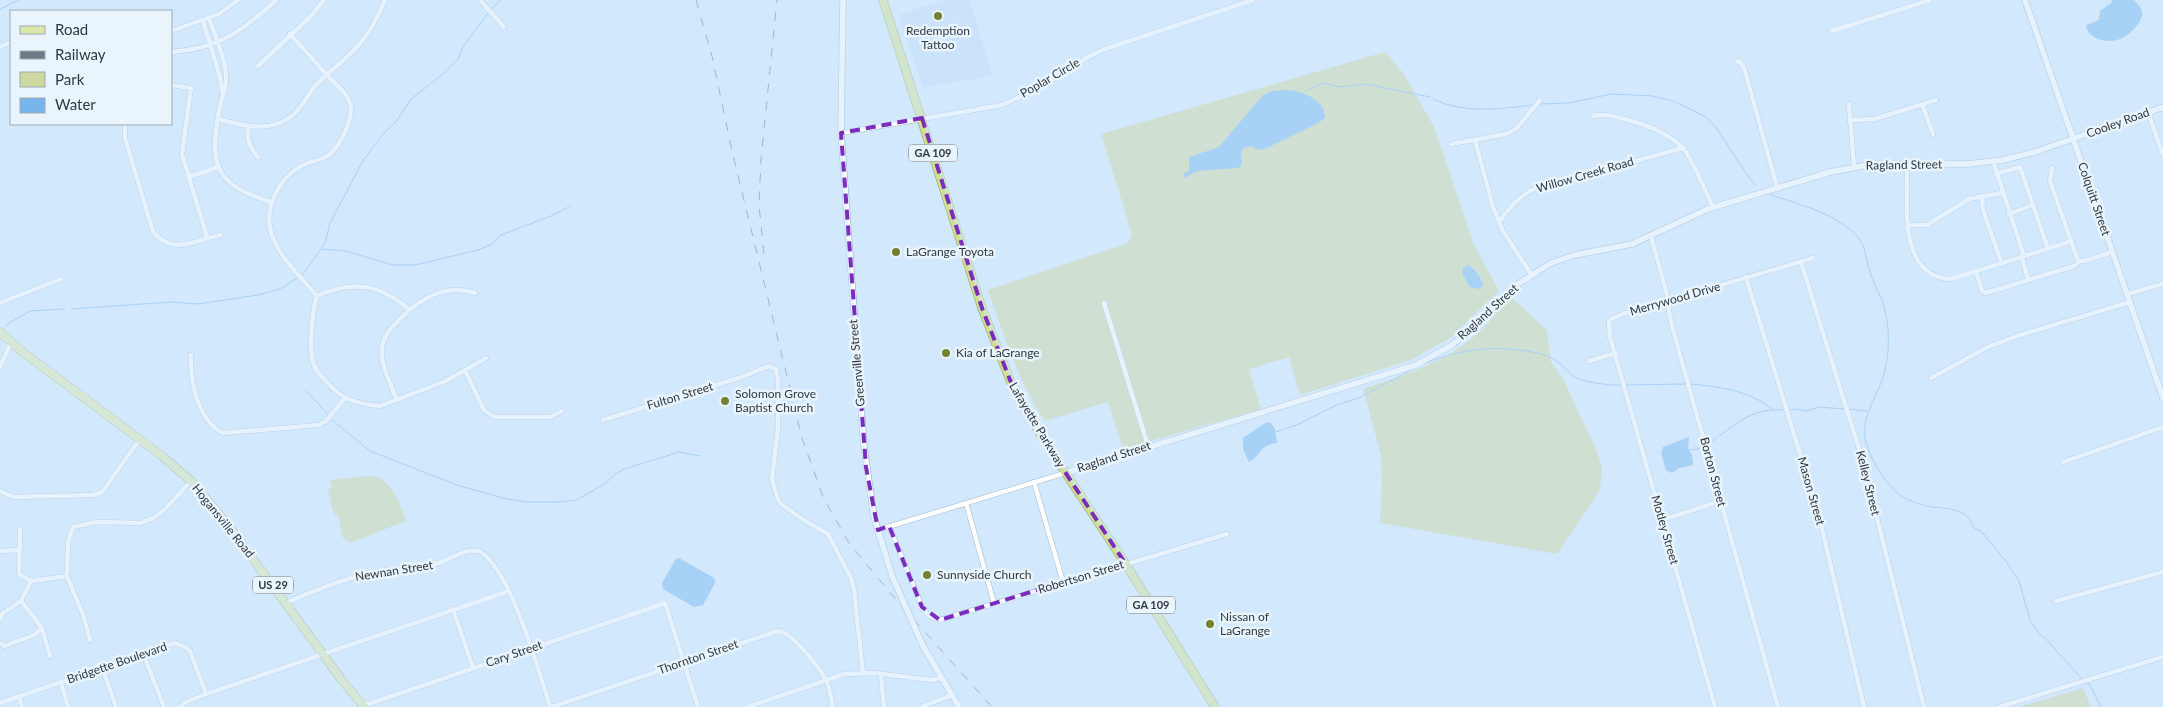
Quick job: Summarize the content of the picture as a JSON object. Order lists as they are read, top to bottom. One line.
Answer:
{"streets":{"highway":["GA 109","Lafayette Parkway"],"main road":["Hogansville Road","US 29"],"street":["Poplar Circle","Cooley Road","Ragland Street","Willow Creek Road","Colquitt Street","Merrywood Drive","Greenville Street","Fulton Street","Borton Street","Kelley Street","Mason Street","Motley Street","Newnan Street","Robertson Street","Cary Street","Thornton Street","Bridgette Boulevard"]},"crossings":[["Poplar Circle","Greenville Street"],["Poplar Circle","Lafayette Parkway"],["Cooley Road","Ragland Street"],["Cooley Road","Colquitt Street"],["Ragland Street","Colquitt Street"],["Ragland Street","Greenville Street"],["Ragland Street","Lafayette Parkway"],["Ragland Street","Borton Street"],["Ragland Street","Robertson Street"],["Merrywood Drive","Borton Street"],["Merrywood Drive","Kelley Street"],["Merrywood Drive","Mason Street"],["Merrywood Drive","Motley Street"],["Lafayette Parkway","Robertson Street"],["Hogansville Road","Newnan Street"],["Hogansville Road","Cary Street"],["Newnan Street","Cary Street"],["Newnan Street","Thornton Street"],["Cary Street","Thornton Street"]],"places":["Redemption Tattoo","LaGrange Toyota","Kia of LaGrange","Solomon Grove Baptist Church","Sunnyside Church","Nissan of LaGrange"],"legend":["Road","Railway","Park","Water"]}
